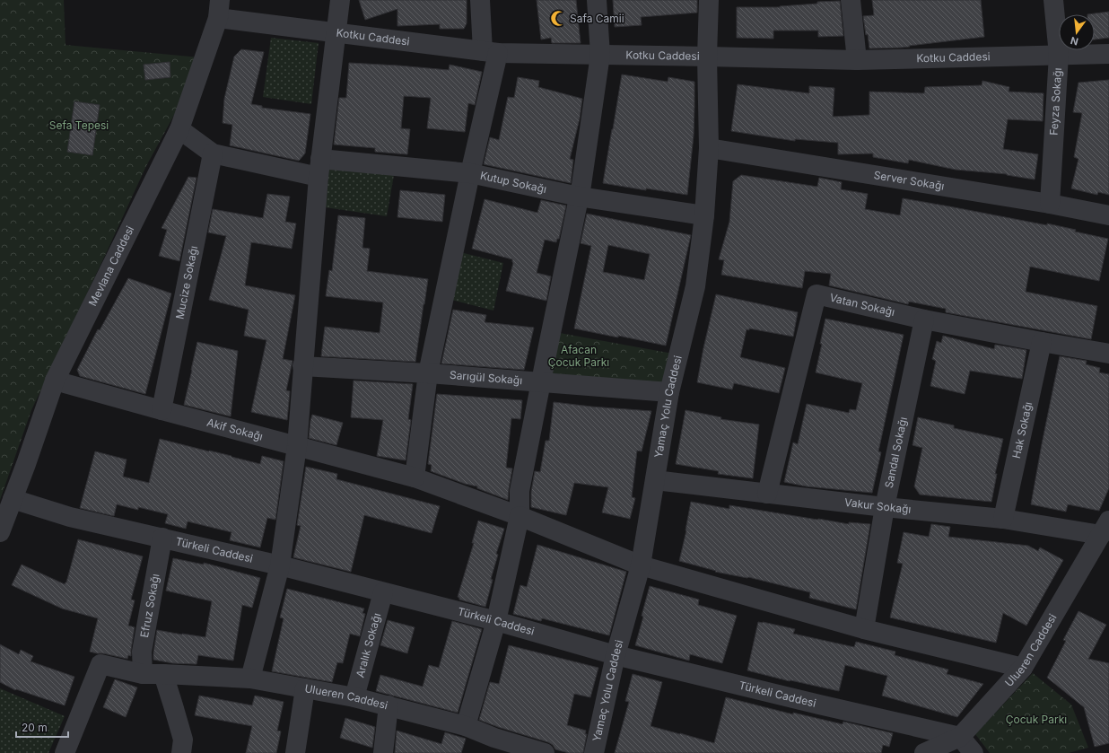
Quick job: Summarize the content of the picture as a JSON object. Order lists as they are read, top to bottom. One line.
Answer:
{"streets":{"street":["Kotku Caddesi","Feyza Sokağı","Server Sokağı","Kutup Sokağı","Mevlana Caddesi","Mucize Sokağı","Vatan Sokağı","Sarıgül Sokağı","Yamaç Yolu Caddesi","Akif Sokağı","Hak Sokağı","Sandal Sokağı","Vakur Sokağı","Türkeli Caddesi","Efruz Sokağı","Aralık Sokağı","Ulueren Caddesi"]},"crossings":[["Kotku Caddesi","Feyza Sokağı"],["Kotku Caddesi","Mevlana Caddesi"],["Kotku Caddesi","Yamaç Yolu Caddesi"],["Feyza Sokağı","Server Sokağı"],["Server Sokağı","Yamaç Yolu Caddesi"],["Kutup Sokağı","Mevlana Caddesi"],["Kutup Sokağı","Mucize Sokağı"],["Kutup Sokağı","Yamaç Yolu Caddesi"],["Mevlana Caddesi","Akif Sokağı"],["Mevlana Caddesi","Türkeli Caddesi"],["Mucize Sokağı","Akif Sokağı"],["Vatan Sokağı","Hak Sokağı"],["Vatan Sokağı","Sandal Sokağı"],["Vatan Sokağı","Vakur Sokağı"],["Sarıgül Sokağı","Yamaç Yolu Caddesi"],["Yamaç Yolu Caddesi","Akif Sokağı"],["Yamaç Yolu Caddesi","Vakur Sokağı"],["Yamaç Yolu Caddesi","Türkeli Caddesi"],["Akif Sokağı","Sandal Sokağı"],["Akif Sokağı","Ulueren Caddesi"],["Hak Sokağı","Vakur Sokağı"],["Sandal Sokağı","Vakur Sokağı"],["Vakur Sokağı","Ulueren Caddesi"],["Türkeli Caddesi","Efruz Sokağı"],["Türkeli Caddesi","Aralık Sokağı"],["Türkeli Caddesi","Ulueren Caddesi"],["Efruz Sokağı","Ulueren Caddesi"],["Aralık Sokağı","Ulueren Caddesi"]],"parks":["Sefa Tepesi","Afacan Çocuk Parkı","Çocuk Parkı"],"places":{"mosque":["Safa Camii"]},"scale_bar":"20 m","north":"bottom"}
